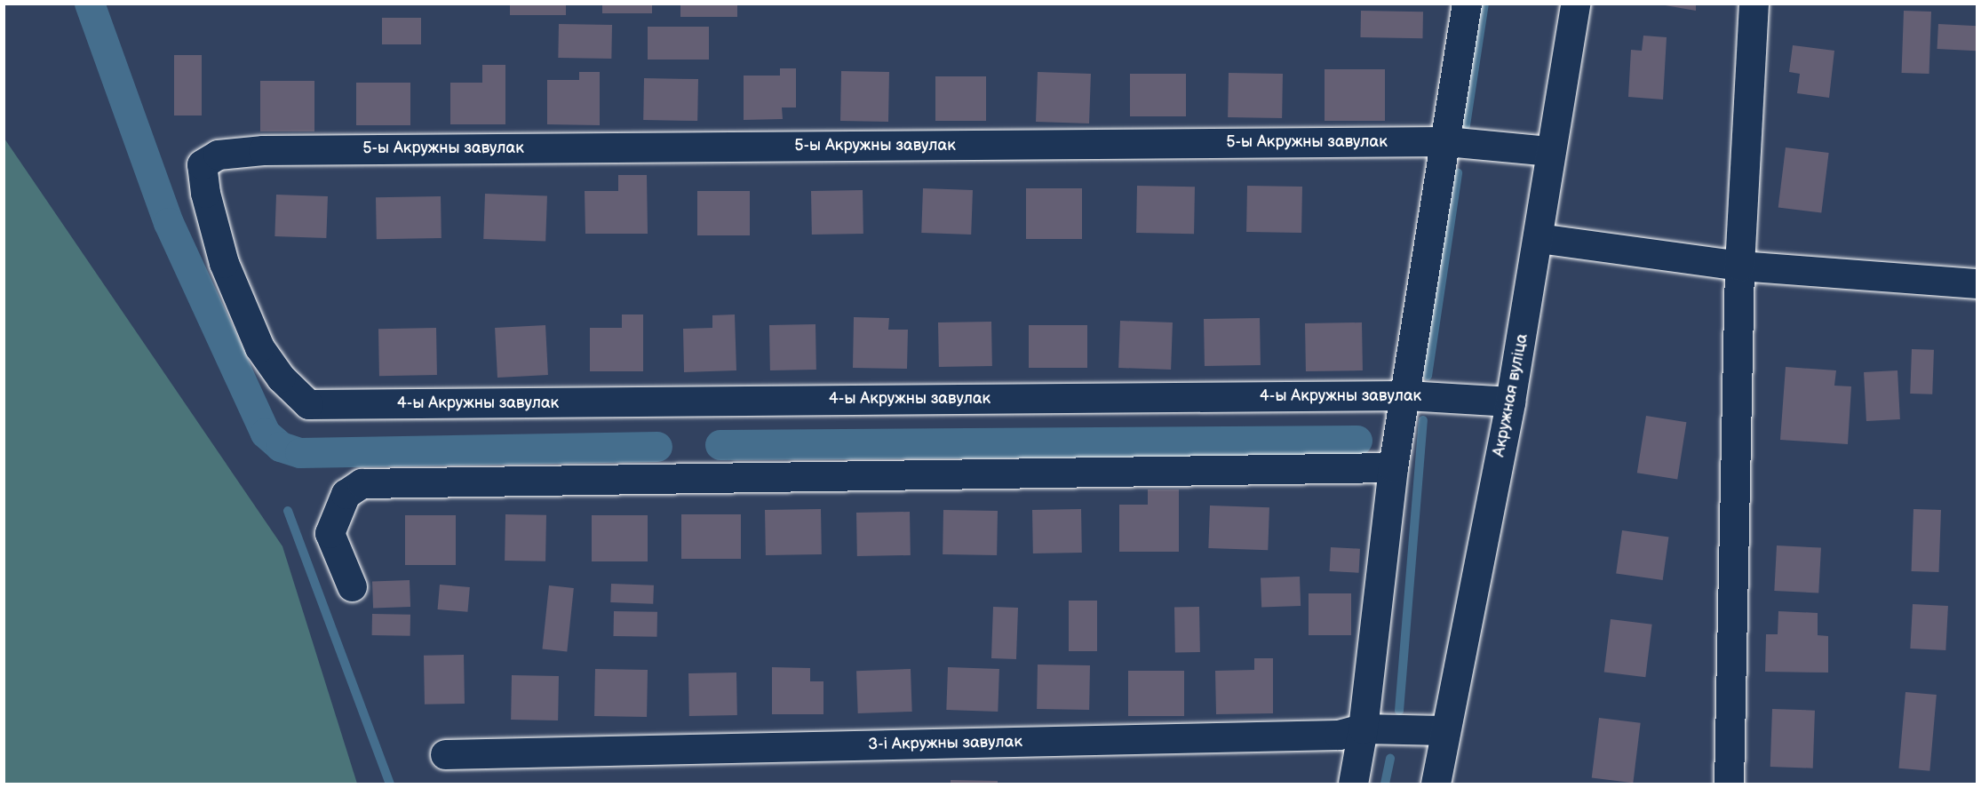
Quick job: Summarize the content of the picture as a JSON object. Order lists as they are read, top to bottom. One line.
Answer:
{"streets":{"street":["5-ы Акружны завулак","Акружная вуліца","4-ы Акружны завулак","3-і Акружны завулак"]},"crossings":[["5-ы Акружны завулак","Акружная вуліца"],["5-ы Акружны завулак","4-ы Акружны завулак"],["Акружная вуліца","4-ы Акружны завулак"],["Акружная вуліца","3-і Акружны завулак"]]}
